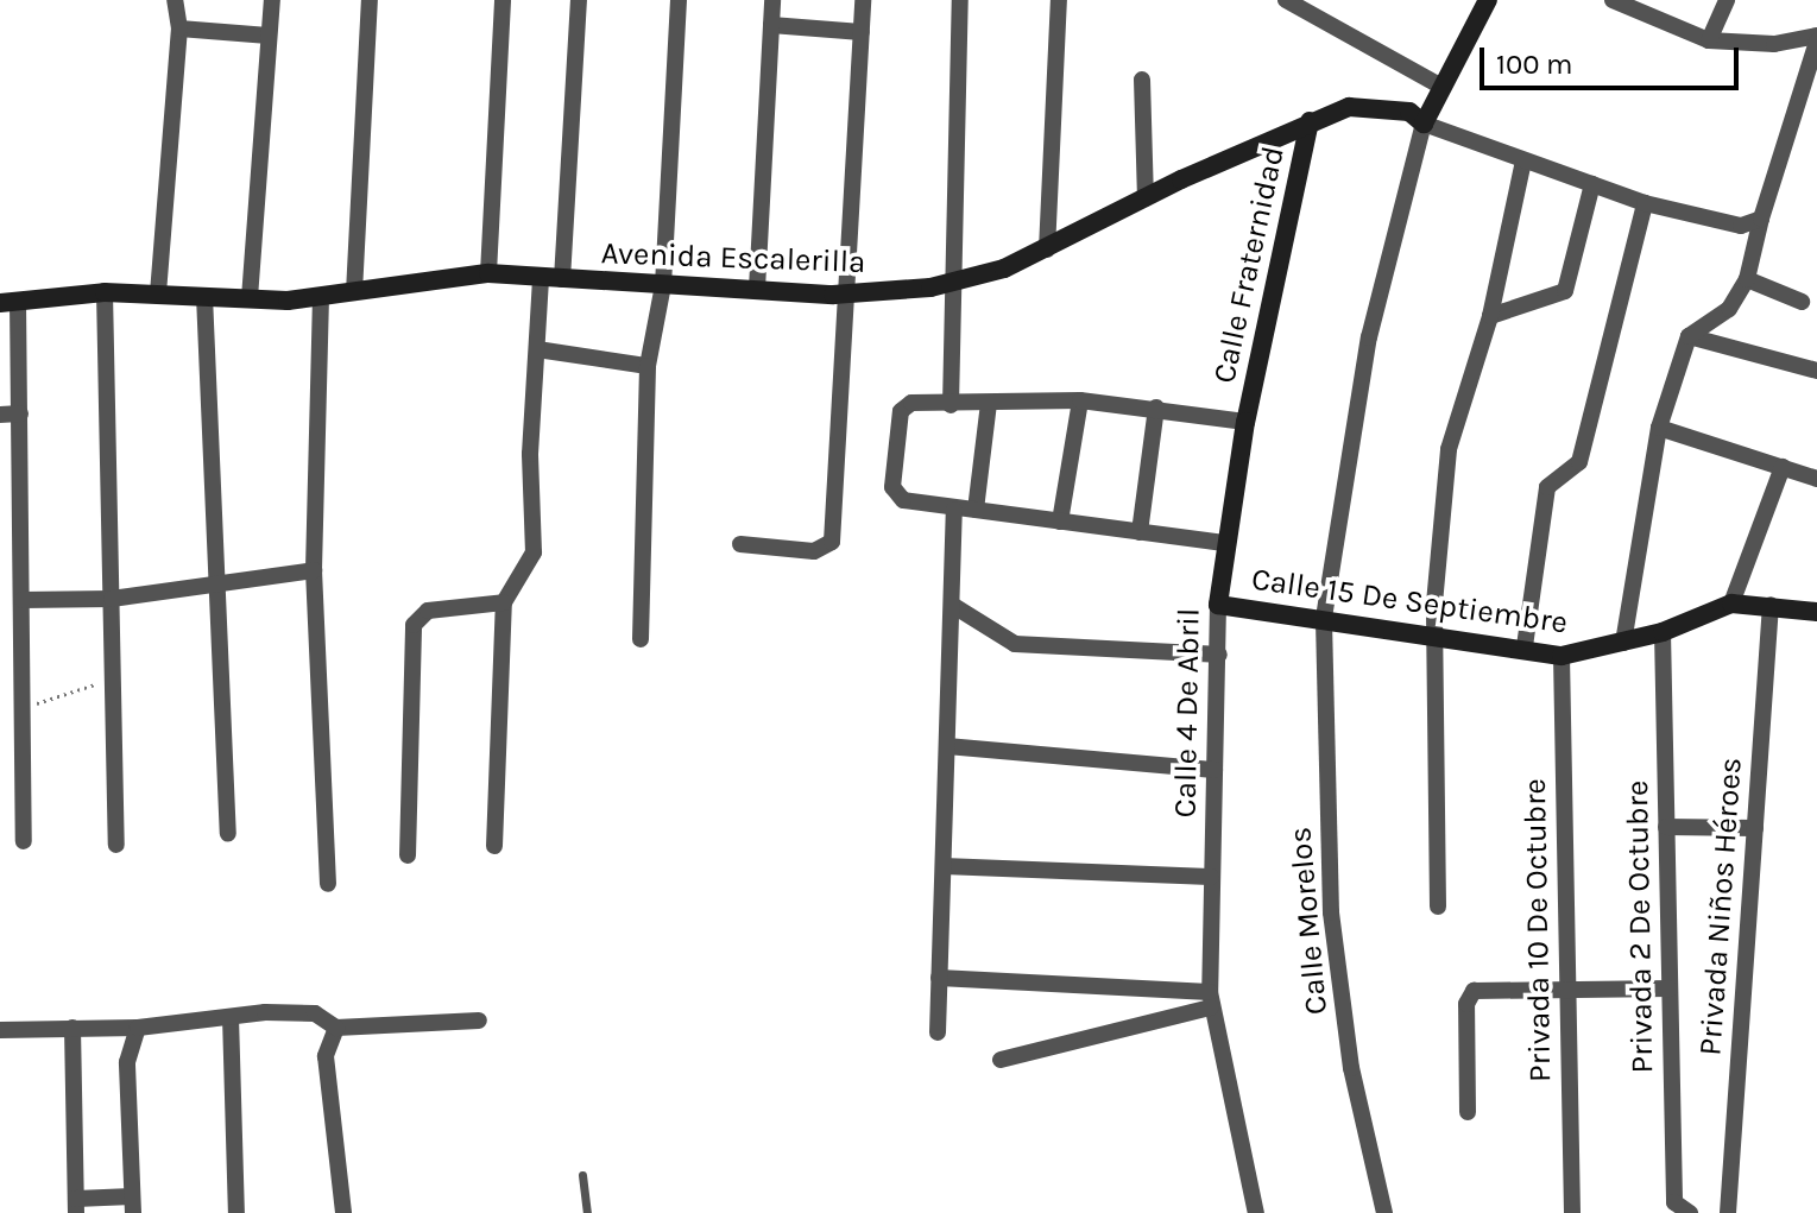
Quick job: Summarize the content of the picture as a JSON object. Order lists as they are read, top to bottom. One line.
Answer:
{"streets":{"main road":["Avenida Escalerilla","Calle Fraternidad","Calle 15 De Septiembre","Calle 4 De Abril"],"street":["Privada Niños Héroes","Calle Morelos","Privada 2 De Octubre","Privada 10 De Octubre"]},"crossings":[["Avenida Escalerilla","Calle Fraternidad"],["Avenida Escalerilla","Calle Morelos"],["Calle Fraternidad","Calle 4 De Abril"],["Calle 15 De Septiembre","Calle 4 De Abril"],["Calle 15 De Septiembre","Privada Niños Héroes"],["Calle 15 De Septiembre","Calle Morelos"],["Calle 15 De Septiembre","Privada 2 De Octubre"],["Calle 15 De Septiembre","Privada 10 De Octubre"]],"scale_bar":"100 m"}
